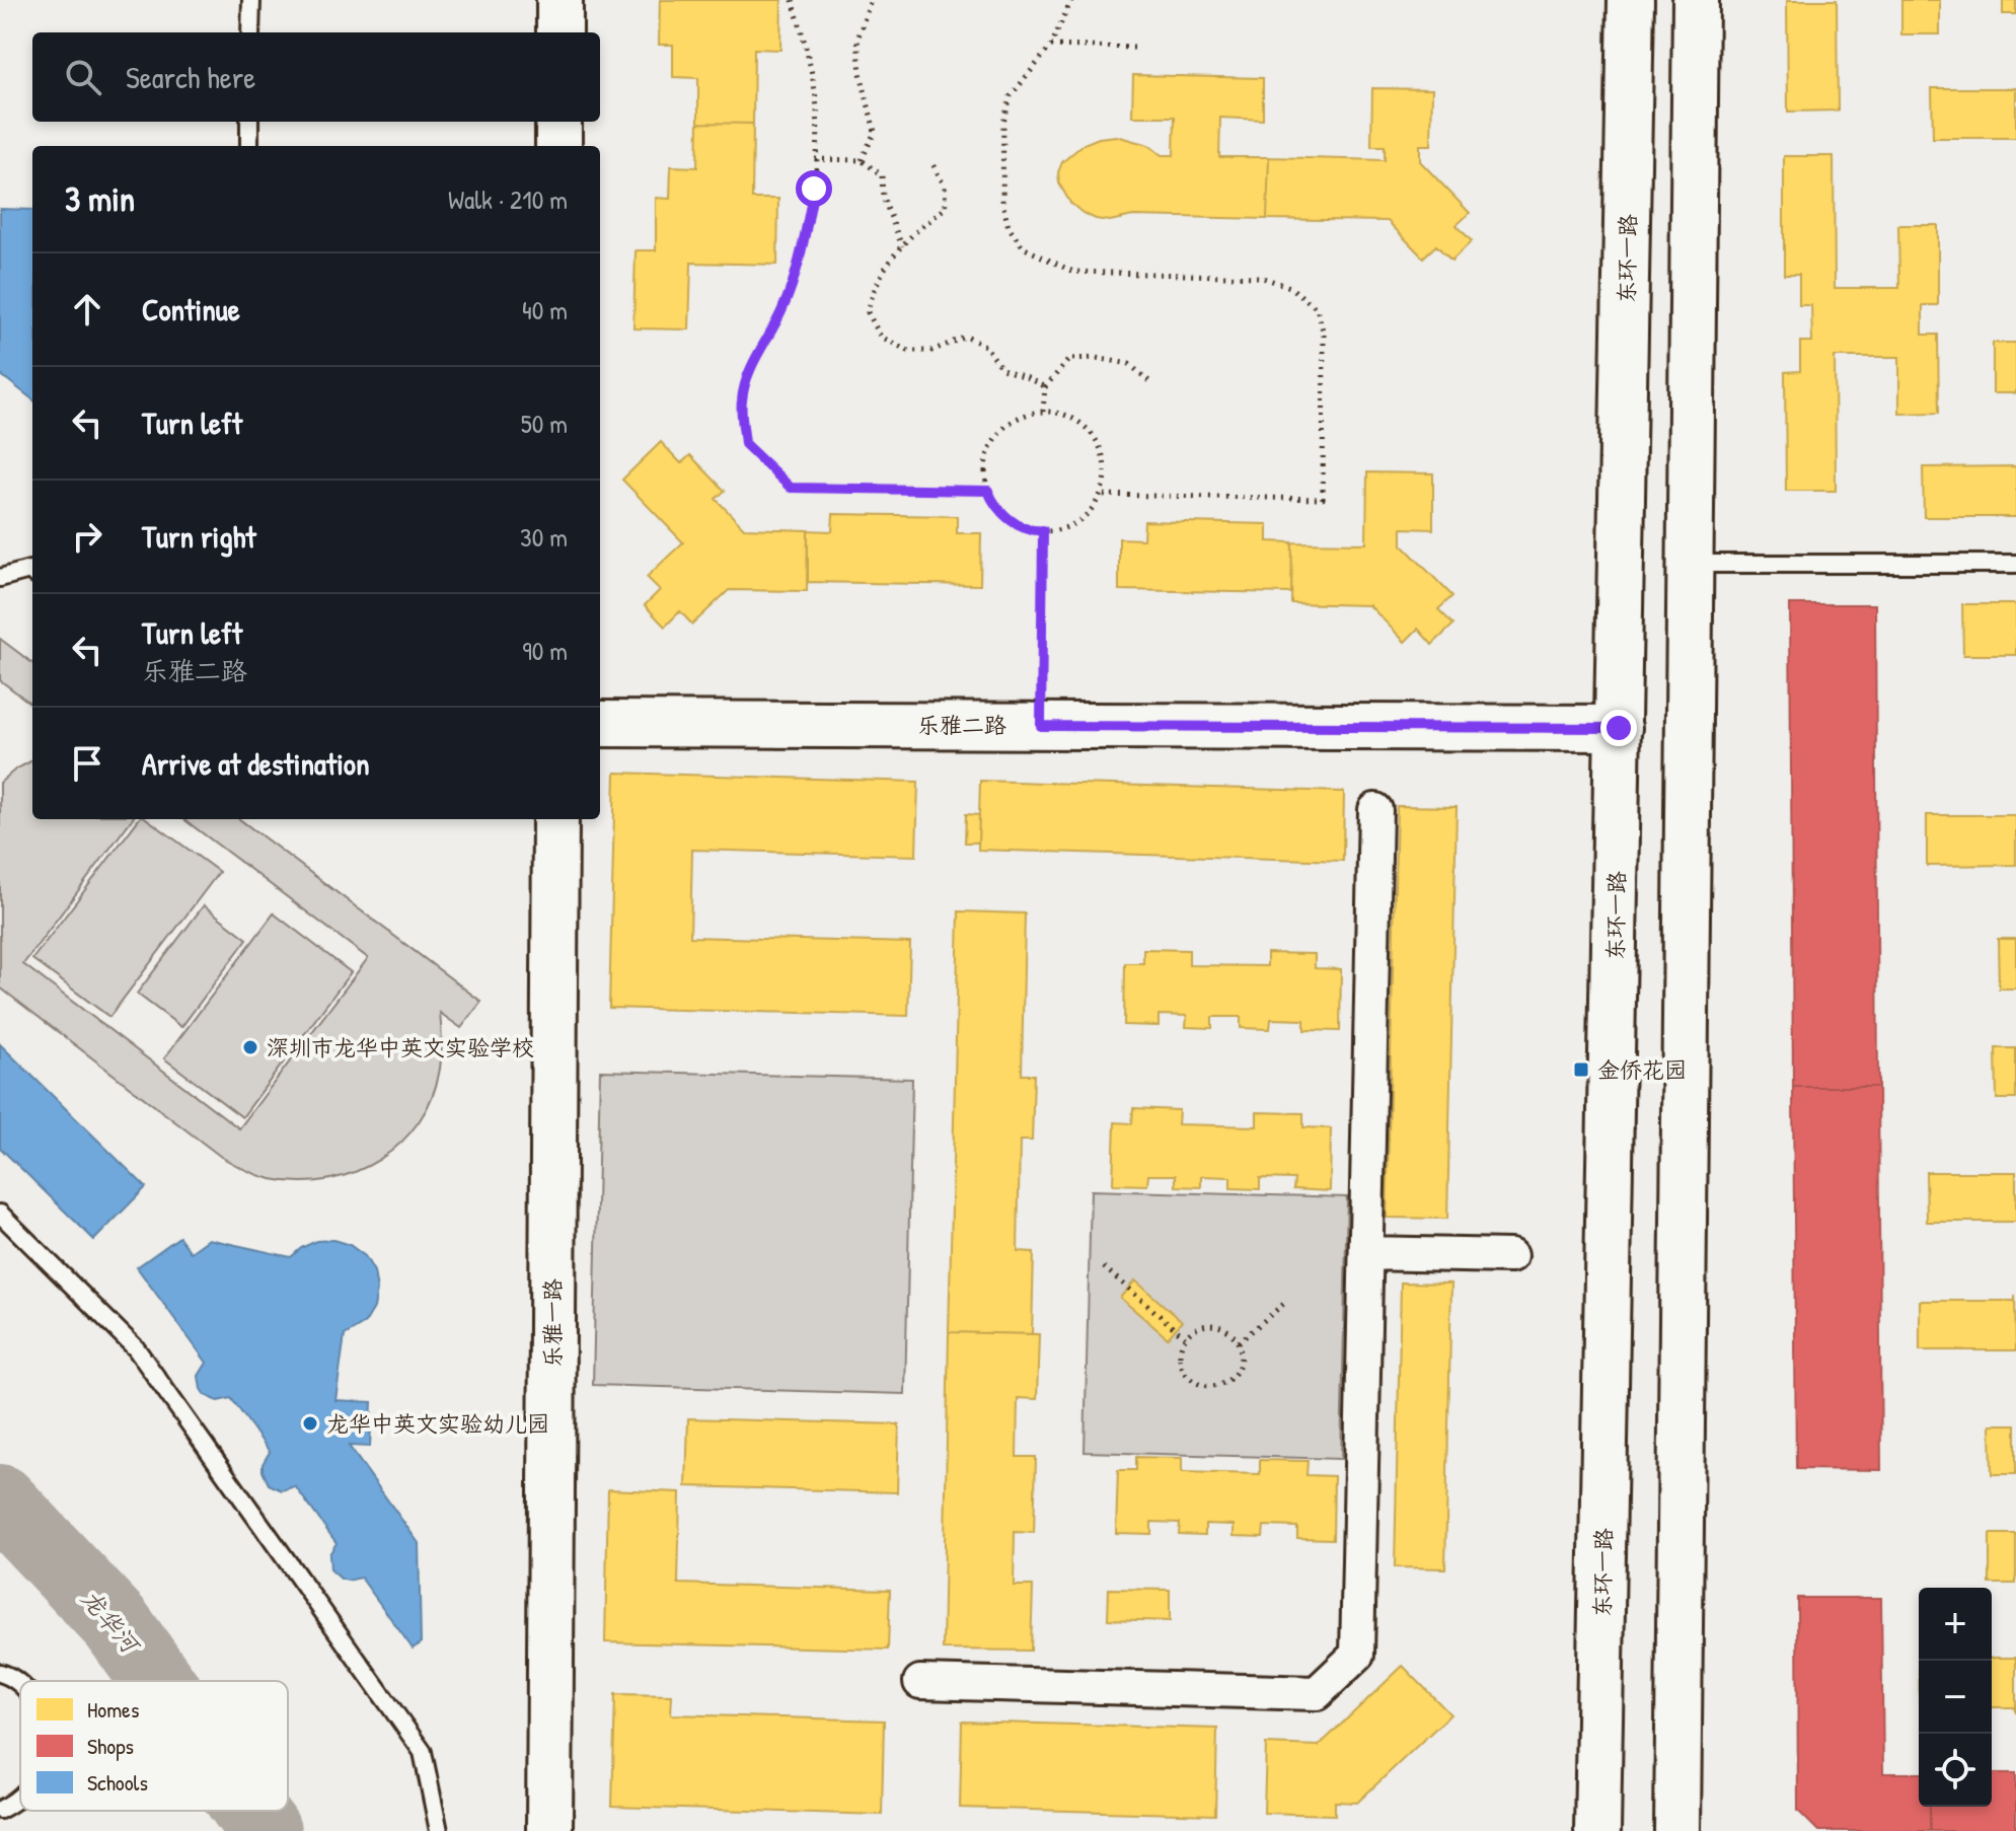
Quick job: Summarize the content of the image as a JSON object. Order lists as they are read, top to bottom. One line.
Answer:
{"streets":{"main road":["东环一路","乐雅二路","乐雅一路"]},"crossings":[["东环一路","乐雅二路"]],"water":["龙华河"],"places":{"other":["深圳市龙华中英文实验学校","龙华中英文实验幼儿园"],"transit":["金侨花园"]},"legend":["Homes","Shops","Schools"],"page":{"search":"Search here","heading":["3 min","Walk · 210 m"],"list":[["Continue","40 m"],["Turn left","50 m"],["Turn right","30 m"],["Turn left","乐雅二路","90 m"],"Arrive at destination"],"map_buttons":["+","−"]}}
